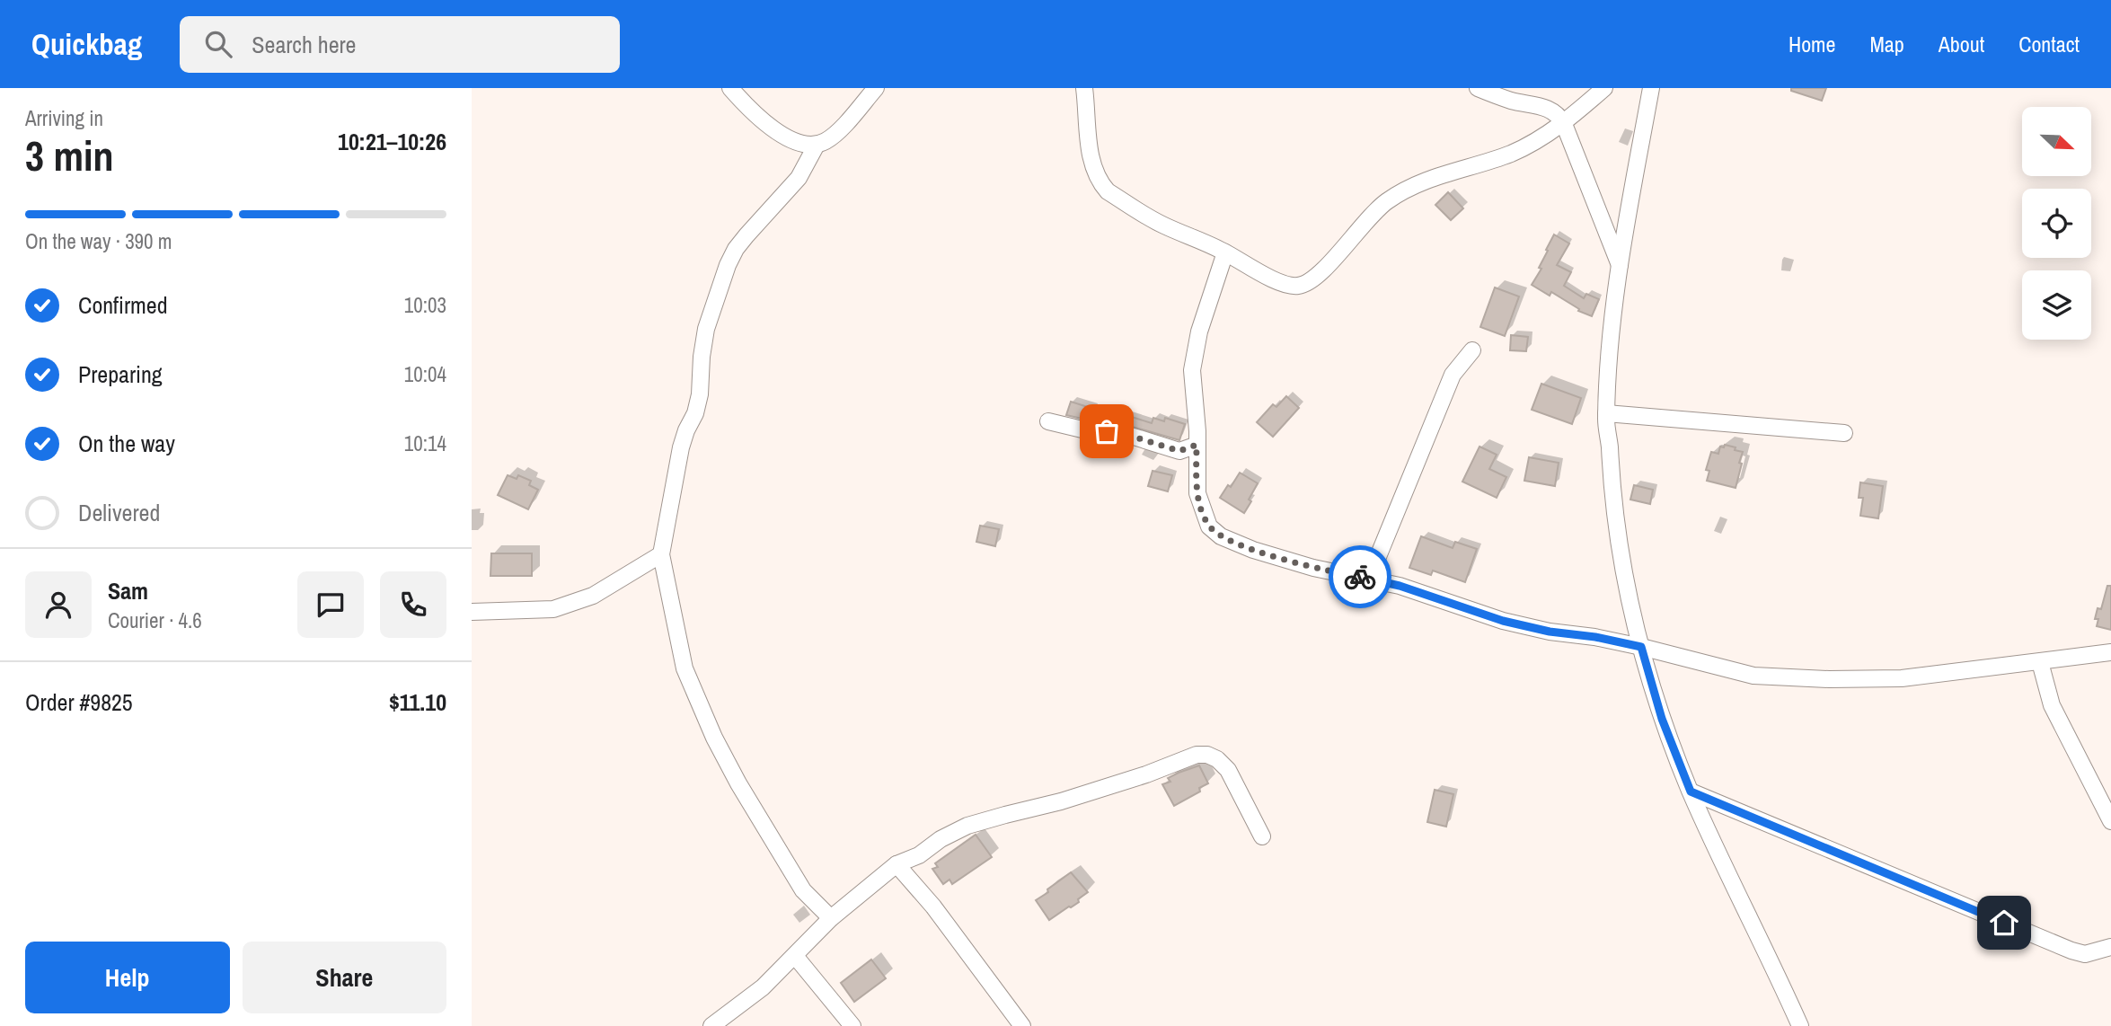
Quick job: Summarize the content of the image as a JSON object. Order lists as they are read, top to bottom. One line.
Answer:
{"north":"bottom right","page":{"header":"Quickbag","search":"Search here","nav":["Home","Map","About","Contact"],"heading":["3 min","Arriving in","10:21–10:26"],"panel":["Sam","Courier · 4.6","Order #9825","$11.10"],"bar":"On the way · 390 m","list":[["Confirmed","10:03"],["Preparing","10:04"],["On the way","10:14"],"Delivered"],"buttons":["Help","Share"]}}
